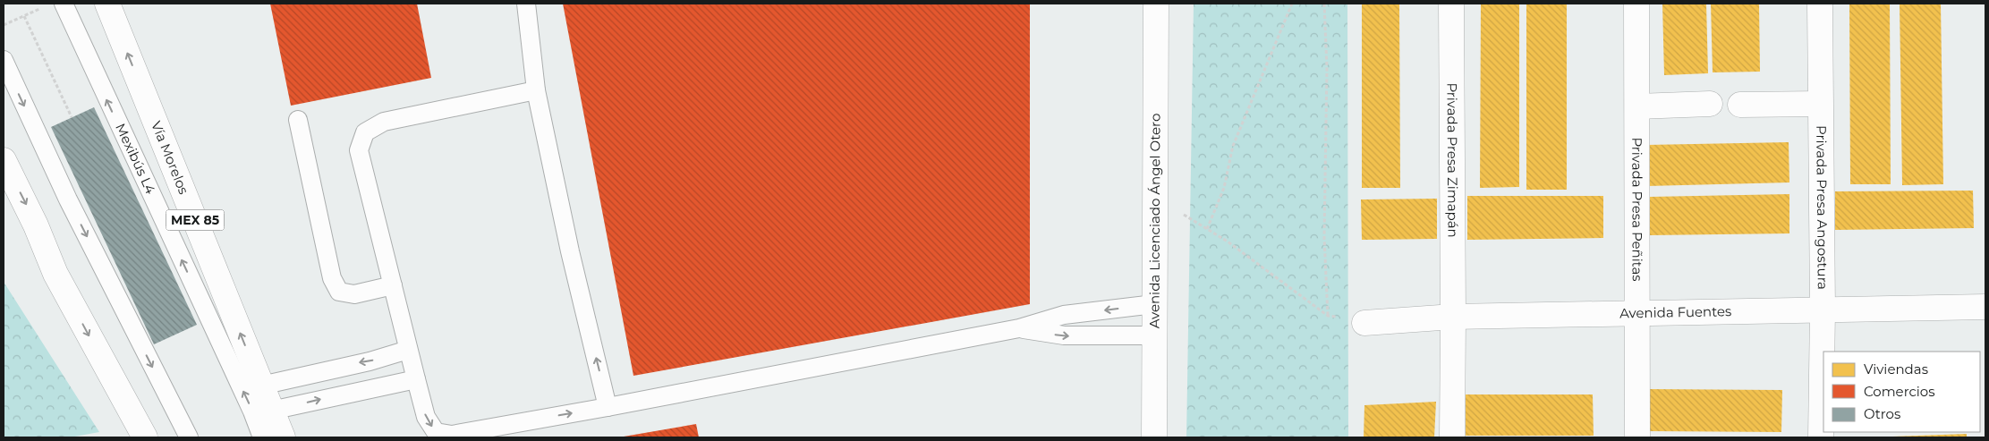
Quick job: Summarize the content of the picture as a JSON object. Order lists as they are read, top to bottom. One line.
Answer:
{"streets":{"street":["Vía Morelos","Privada Presa Zimapán","Privada Presa Angostura","Privada Presa Peñitas","MEX 85","Avenida Licenciado Ángel Otero","Avenida Fuentes"],"lane":["Mexibús L4"]},"crossings":[["Privada Presa Zimapán","Avenida Fuentes"],["Privada Presa Angostura","Avenida Fuentes"],["Privada Presa Peñitas","Avenida Fuentes"]],"legend":["Viviendas","Comercios","Otros"]}
